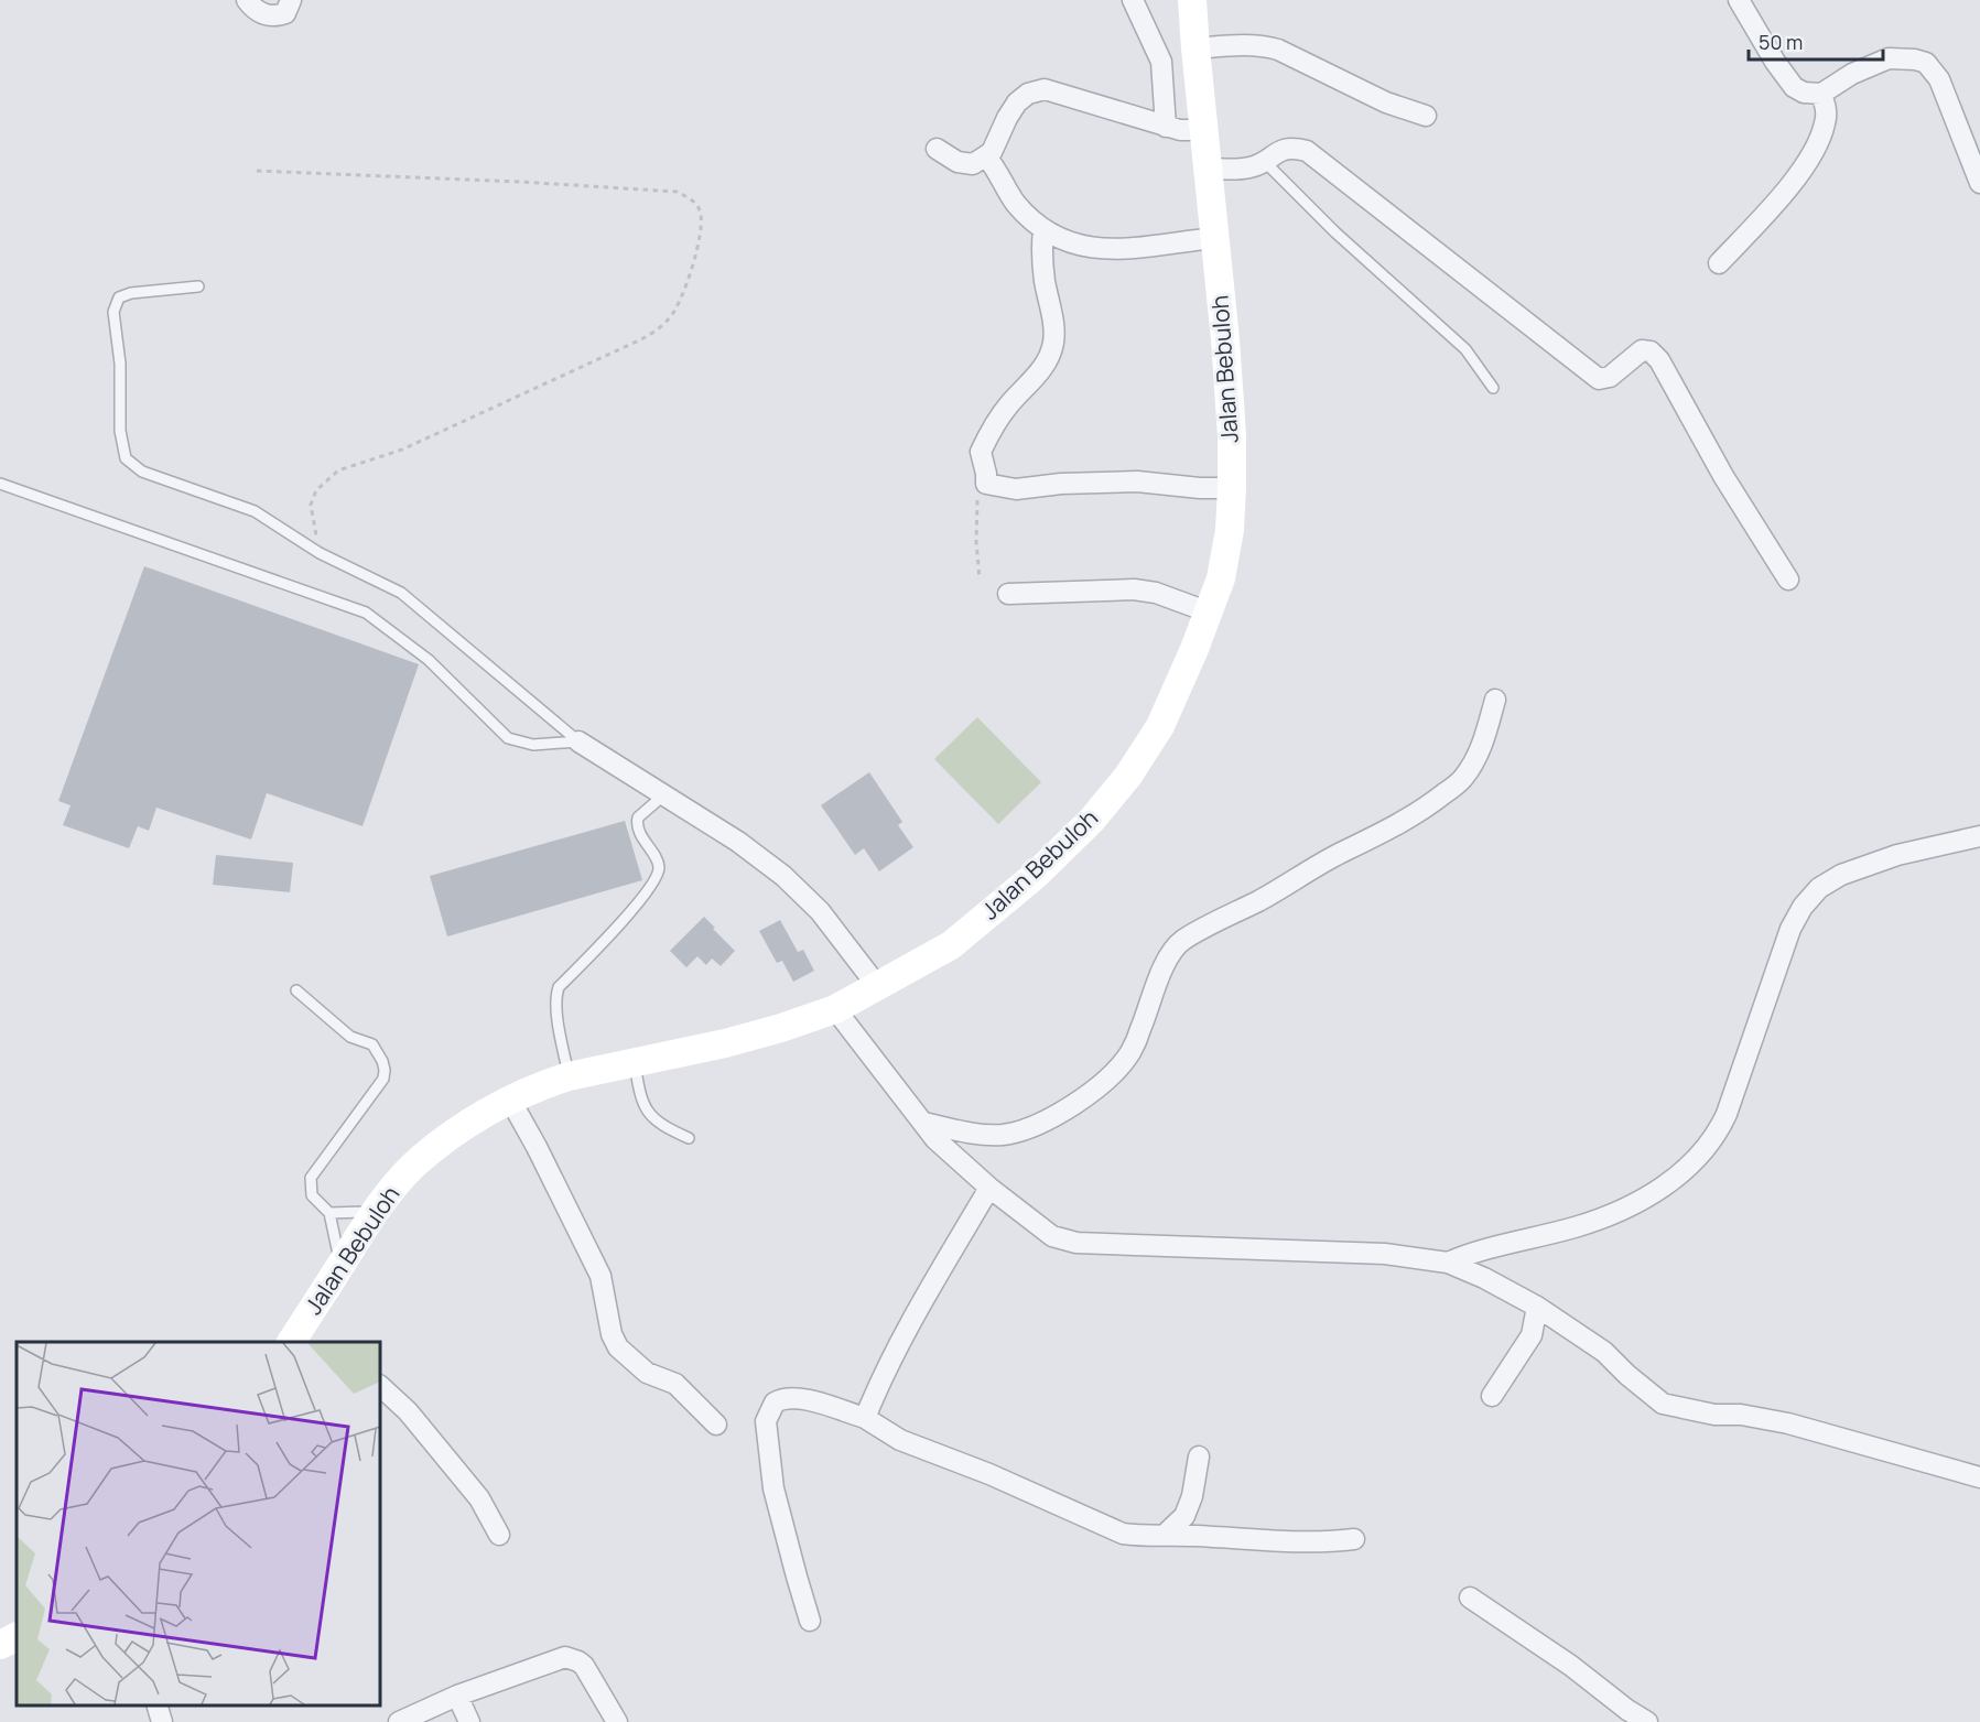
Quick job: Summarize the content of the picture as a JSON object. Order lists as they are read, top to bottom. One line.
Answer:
{"streets":{"main road":["Jalan Bebuloh"]},"scale_bar":"50 m"}
